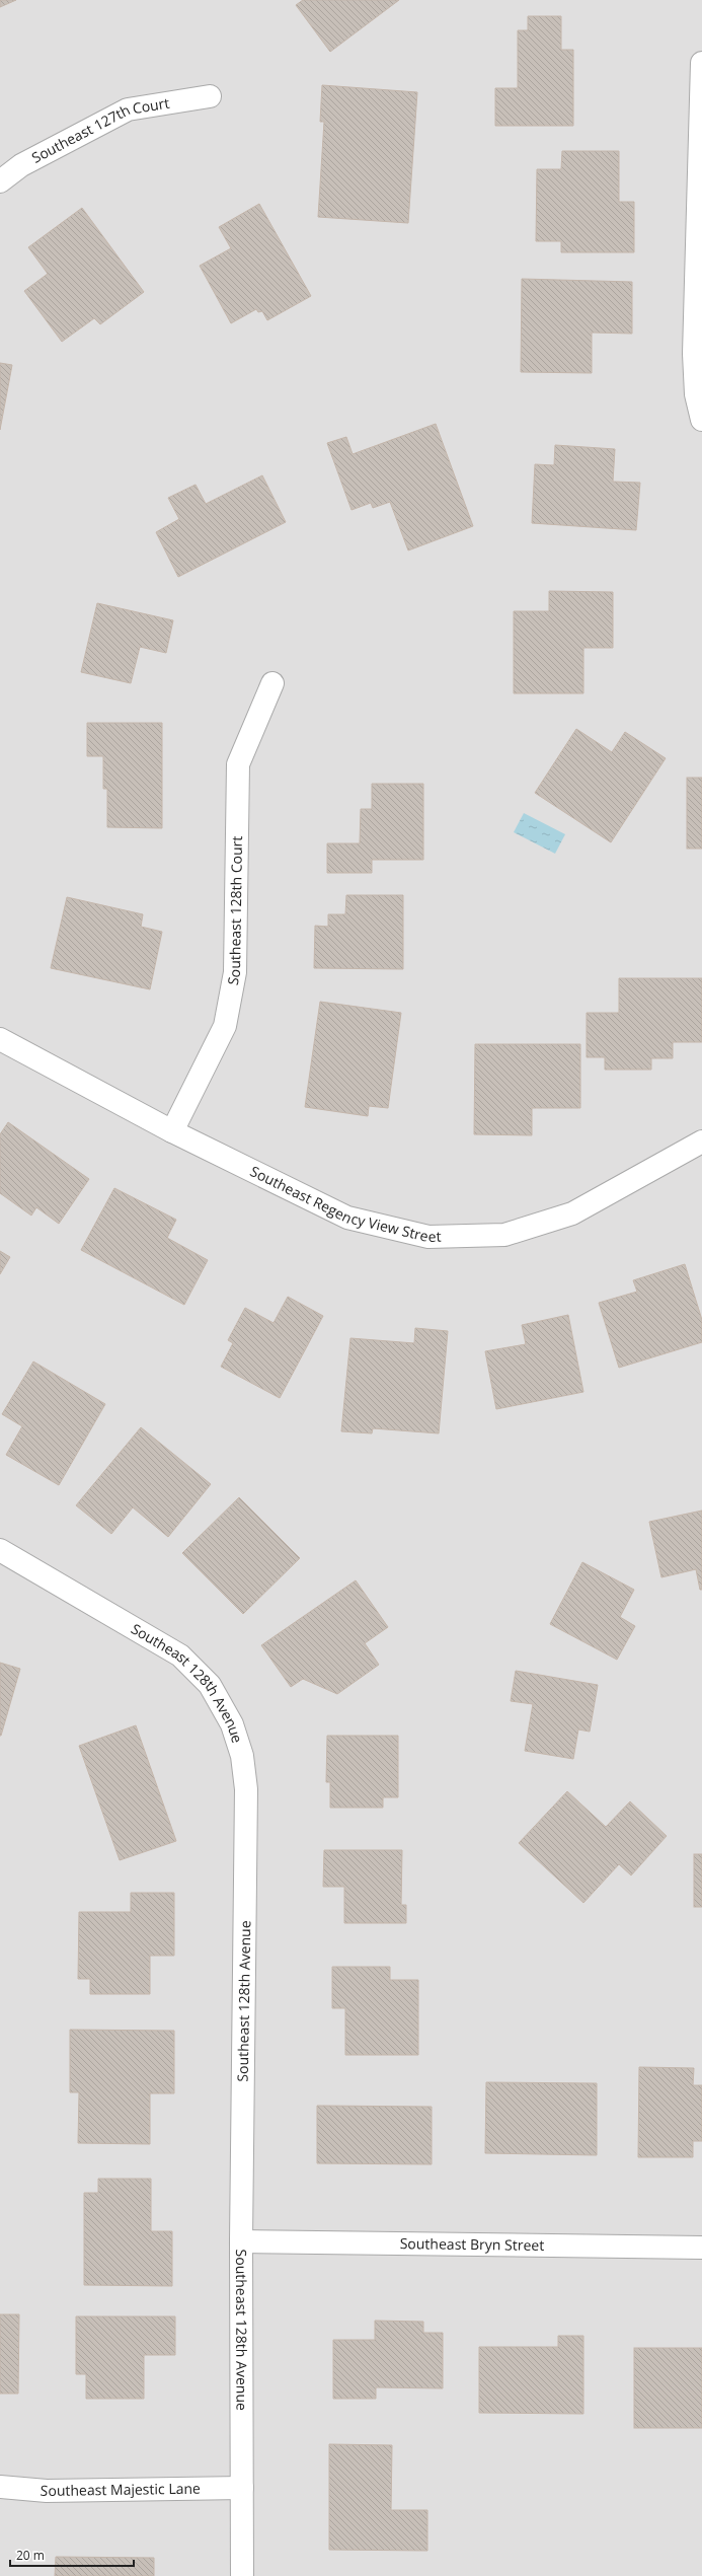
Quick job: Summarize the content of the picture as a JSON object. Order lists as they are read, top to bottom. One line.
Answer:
{"streets":{"street":["Southeast 127th Court","Southeast 128th Court","Southeast Regency View Street","Southeast 128th Avenue","Southeast Bryn Street","Southeast Majestic Lane"]},"crossings":[["Southeast 128th Court","Southeast Regency View Street"],["Southeast 128th Avenue","Southeast Bryn Street"],["Southeast 128th Avenue","Southeast Majestic Lane"]],"scale_bar":"20 m"}
